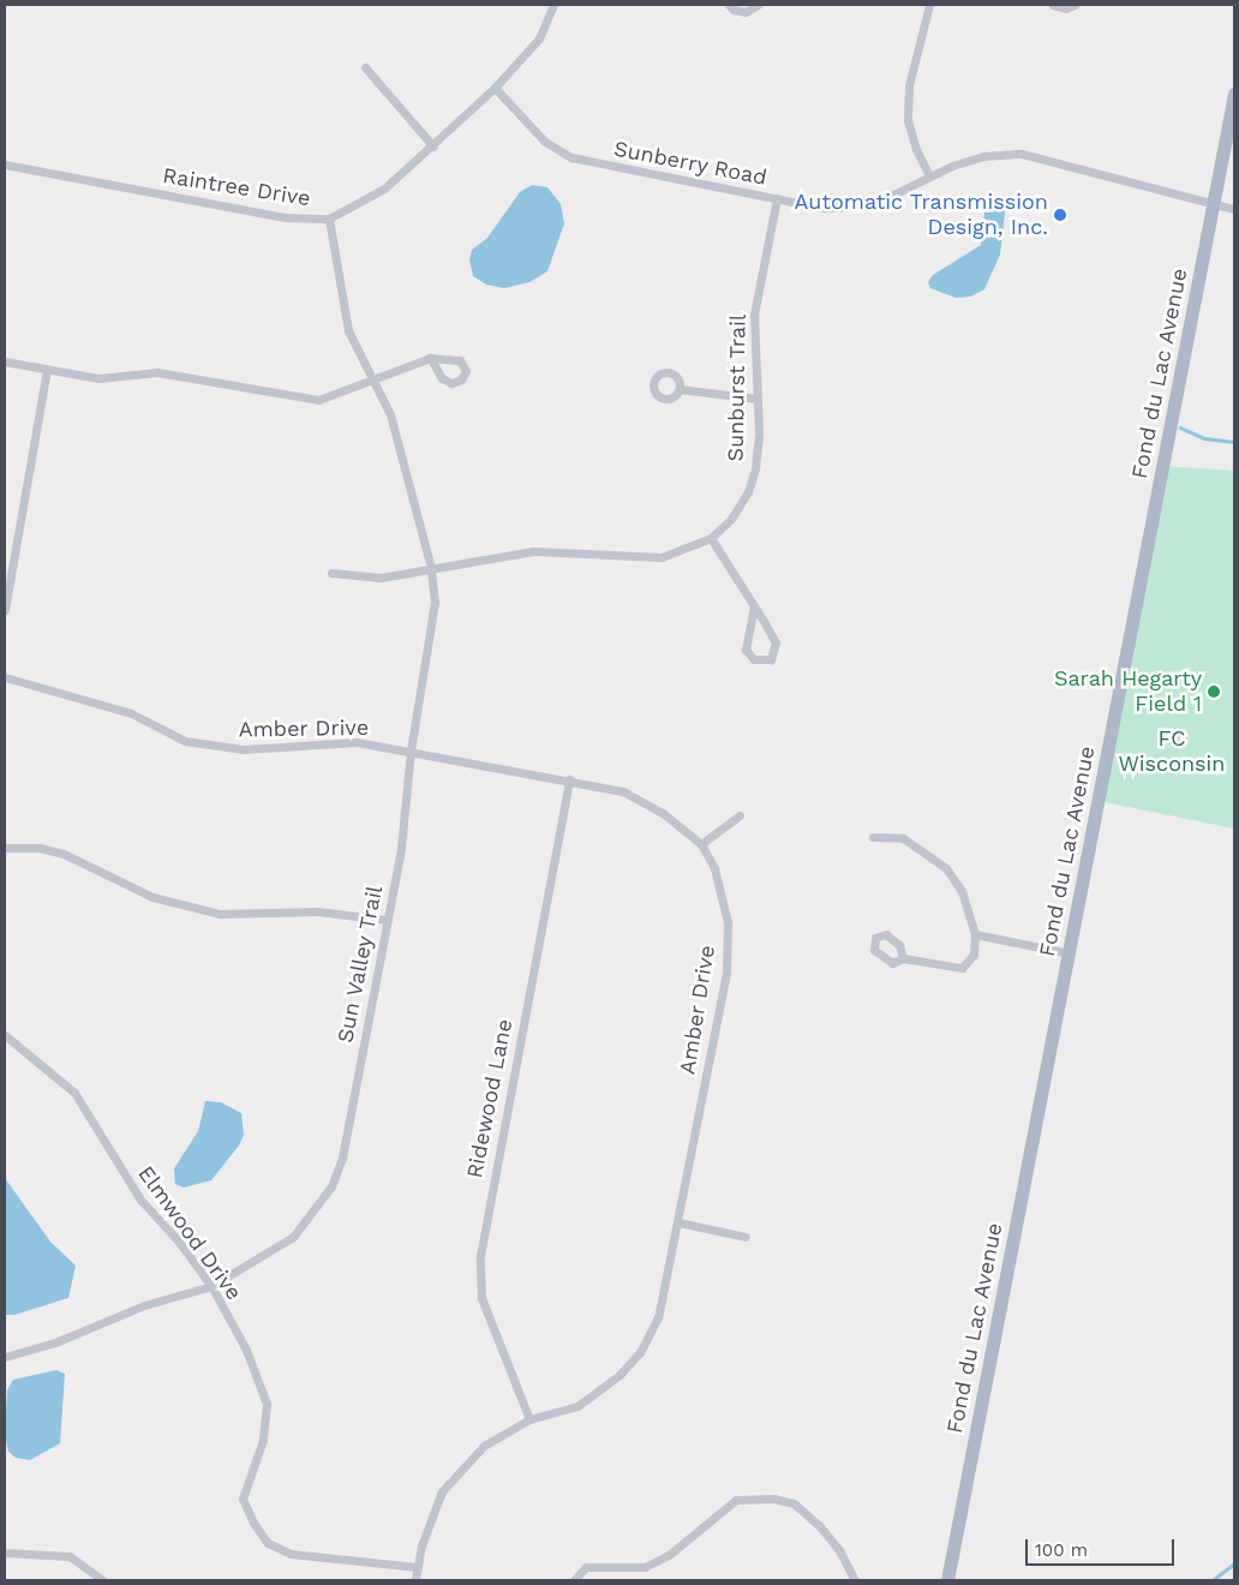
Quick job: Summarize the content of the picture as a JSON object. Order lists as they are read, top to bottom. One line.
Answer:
{"streets":{"main road":["Fond du Lac Avenue"],"street":["Sunberry Road","Raintree Drive","Sunburst Trail","Amber Drive","Sun Valley Trail","Ridewood Lane","Elmwood Drive"]},"crossings":[["Sunberry Road","Raintree Drive"],["Sunberry Road","Fond du Lac Avenue"],["Sunberry Road","Sunburst Trail"],["Raintree Drive","Sun Valley Trail"],["Sunburst Trail","Sun Valley Trail"],["Amber Drive","Sun Valley Trail"],["Amber Drive","Ridewood Lane"],["Amber Drive","Elmwood Drive"],["Sun Valley Trail","Elmwood Drive"]],"parks":["FC Wisconsin"],"places":["Automatic Transmission Design, Inc.","Sarah Hegarty Field 1"],"scale_bar":"100 m"}
